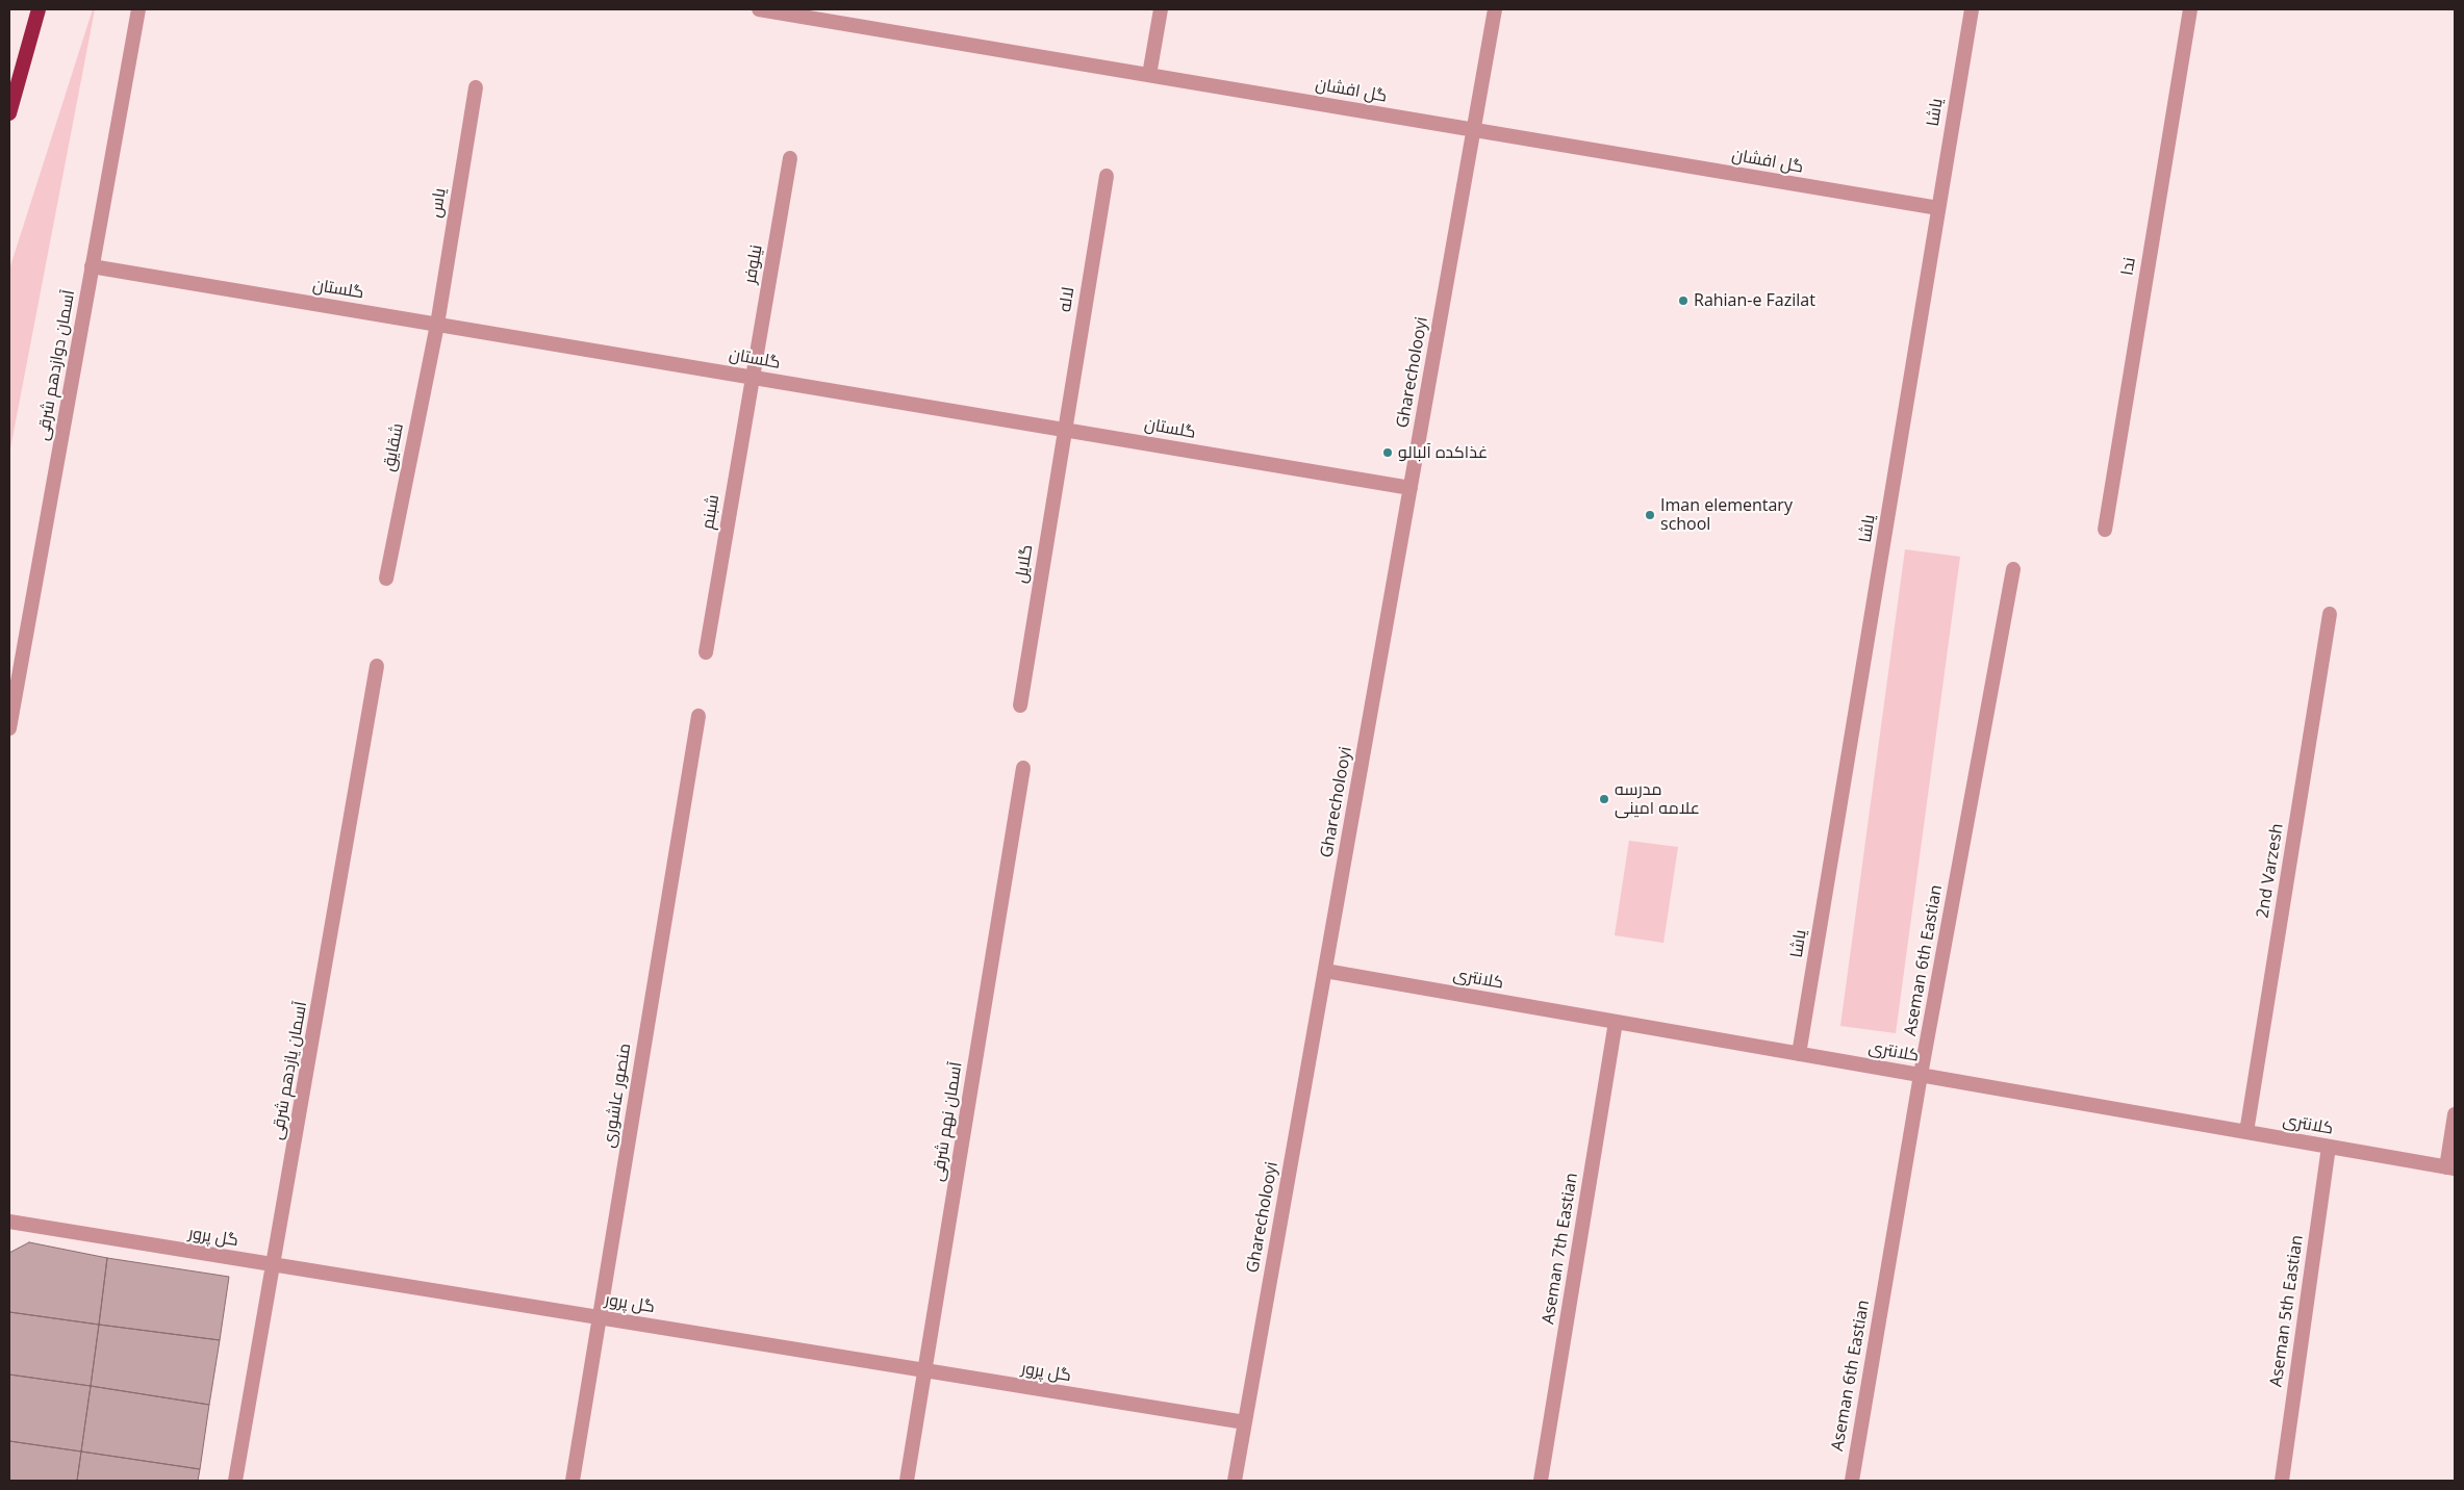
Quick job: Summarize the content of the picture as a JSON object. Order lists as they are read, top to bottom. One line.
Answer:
{"streets":{"street":["گل افشان","یاشا","یاس","نیلوفر","ندا","گلستان","لاله","آسمان دوازدهم شرقی","Gharecholooyi","شقایق","شبنم","گلایل","2nd Varzesh","Aseman 6th Eastian","کلانتری","آسمان یازدهم شرقی","منصور عاشوری","آسمان نهم شرقی","گل پرور","Aseman 7th Eastian","Aseman 5th Eastian"]},"crossings":[["گل افشان","یاشا"],["گل افشان","Gharecholooyi"],["یاشا","کلانتری"],["یاس","گلستان"],["یاس","شقایق"],["نیلوفر","گلستان"],["نیلوفر","شبنم"],["گلستان","لاله"],["گلستان","آسمان دوازدهم شرقی"],["گلستان","Gharecholooyi"],["گلستان","شقایق"],["گلستان","شبنم"],["گلستان","گلایل"],["لاله","گلایل"],["Gharecholooyi","کلانتری"],["Gharecholooyi","گل پرور"],["2nd Varzesh","کلانتری"],["Aseman 6th Eastian","کلانتری"],["کلانتری","Aseman 7th Eastian"],["کلانتری","Aseman 5th Eastian"],["آسمان یازدهم شرقی","گل پرور"],["منصور عاشوری","گل پرور"],["آسمان نهم شرقی","گل پرور"]],"places":["Rahian-e Fazilat","غذاکده آلبالو","Iman elementary school","مدرسه علامه امینی"]}
